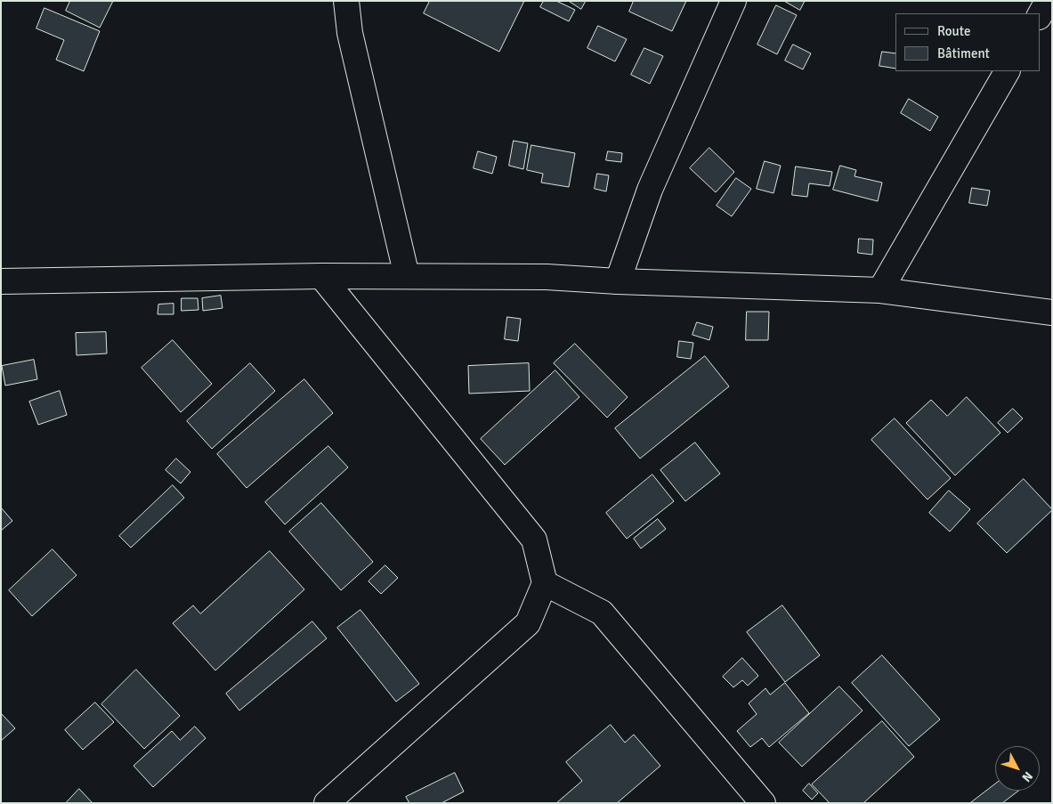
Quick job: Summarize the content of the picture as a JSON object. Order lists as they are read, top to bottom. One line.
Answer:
{"legend":["Route","Bâtiment"],"north":"bottom right"}
